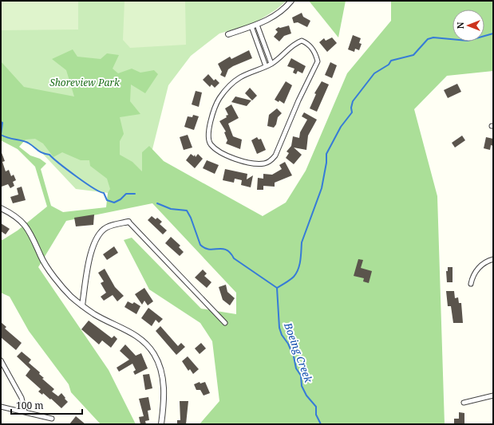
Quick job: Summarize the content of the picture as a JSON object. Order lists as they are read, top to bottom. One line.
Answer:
{"water":["Boeing Creek"],"parks":["Shoreview Park"],"scale_bar":"100 m","north":"left"}
